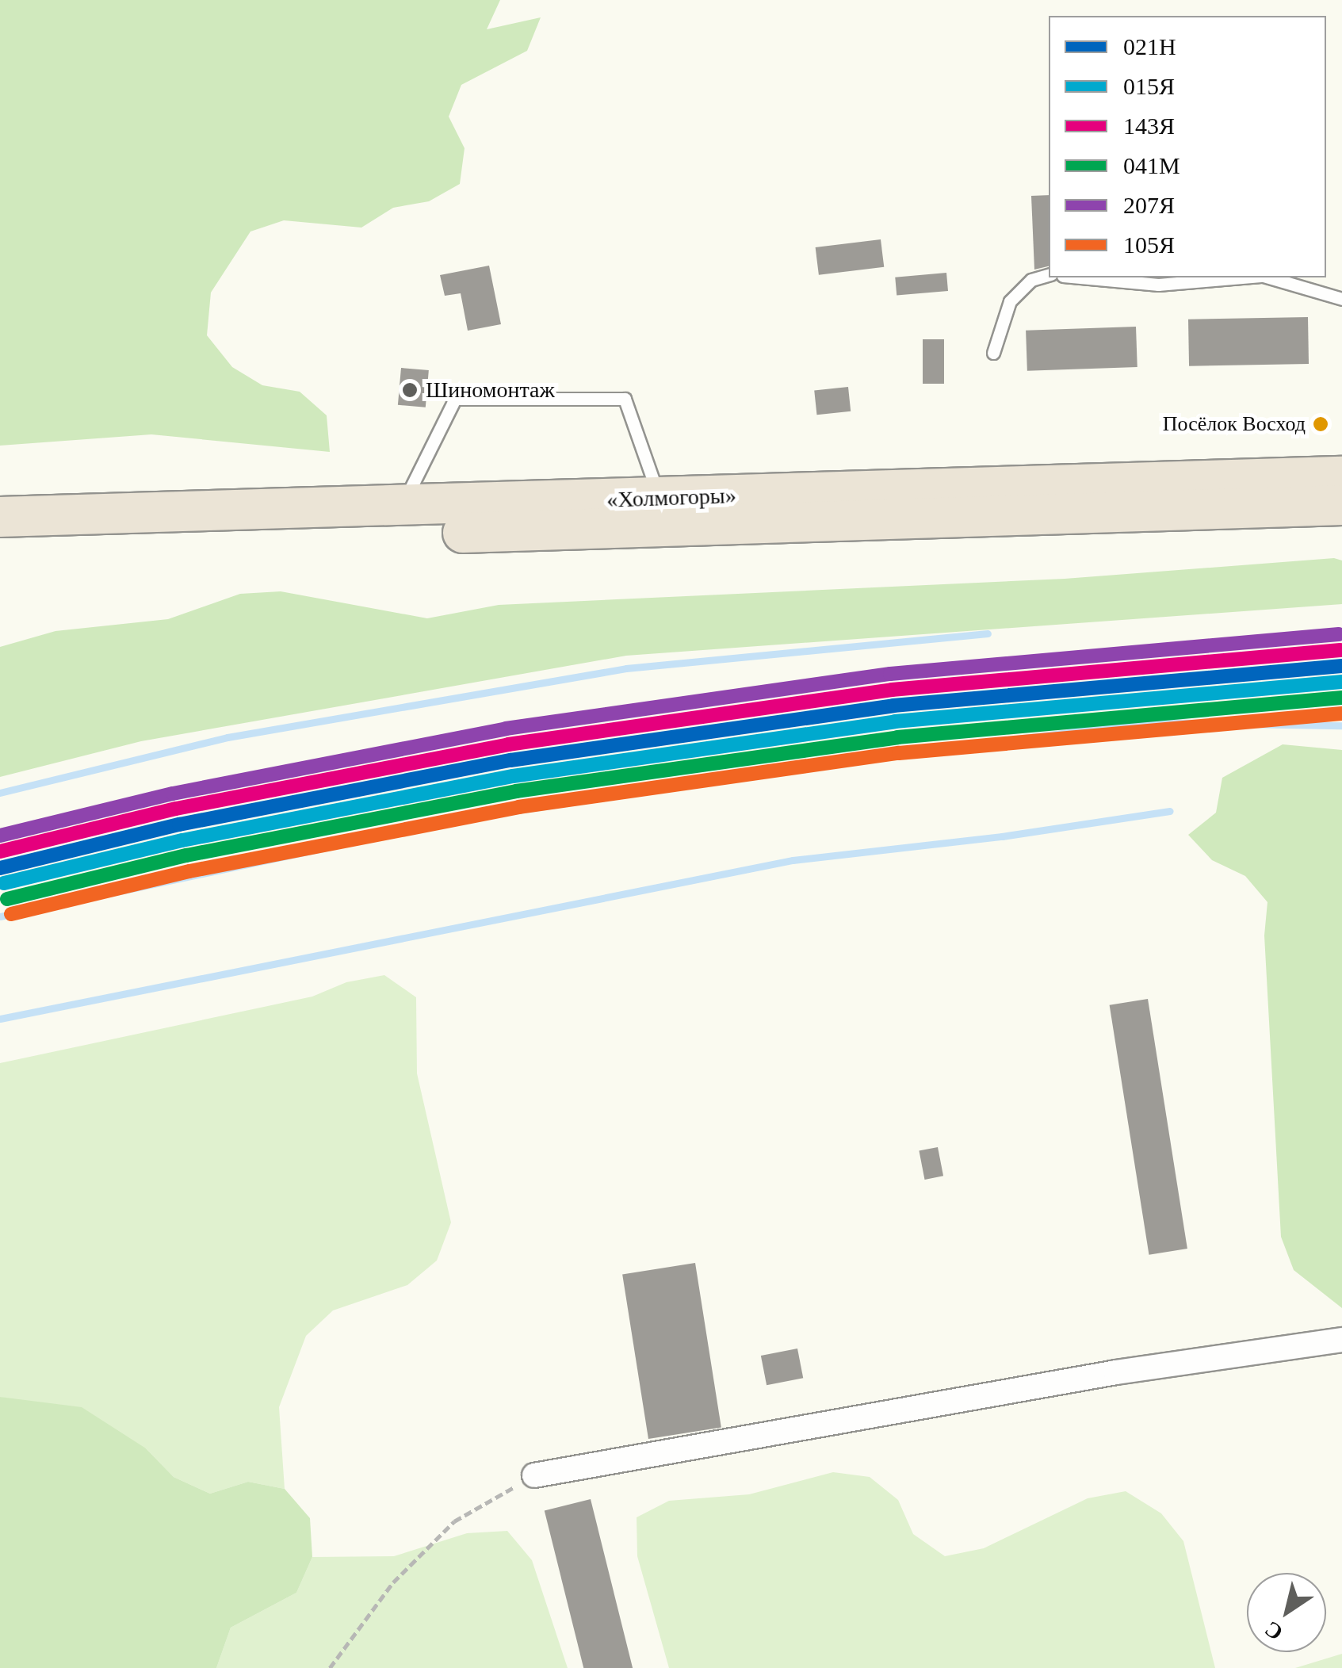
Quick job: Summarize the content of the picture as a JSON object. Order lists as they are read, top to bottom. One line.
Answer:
{"streets":{"highway":["«Холмогоры»"]},"places":["Шиномонтаж","Посёлок Восход"],"lines":["transit line 207Я","transit line 143Я","transit line 021Н","transit line 015Я","transit line 041М","transit line 105Я"],"legend":["021Н","015Я","143Я","041М","207Я","105Я"],"north":"bottom left"}
